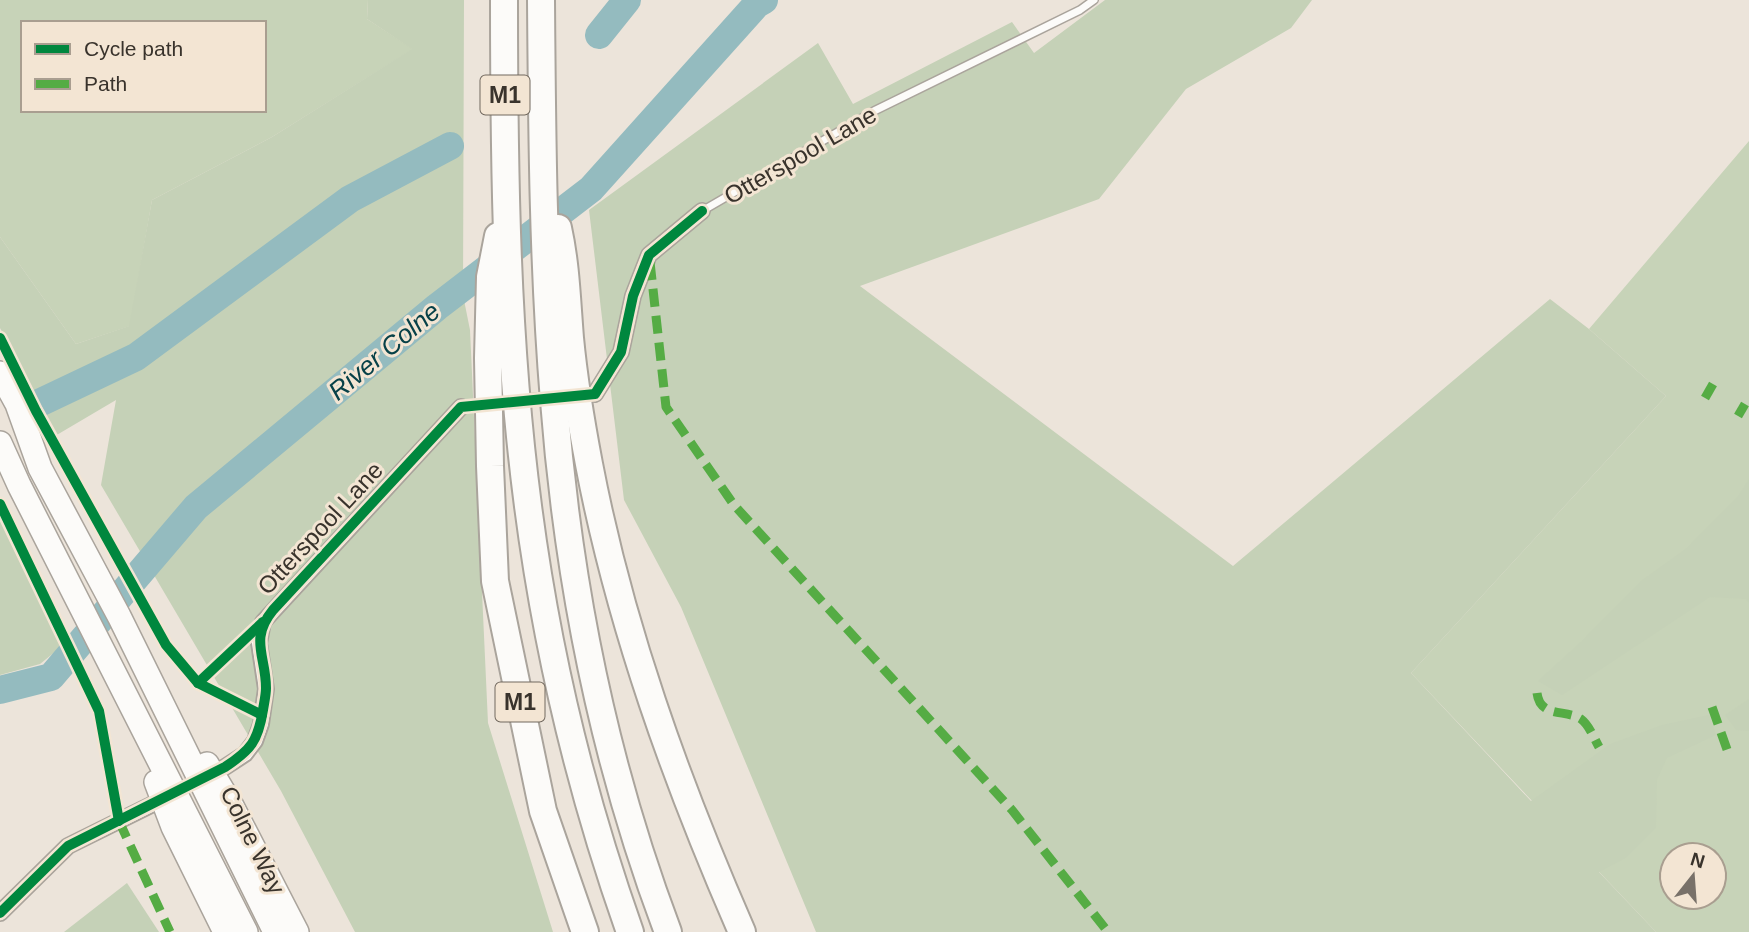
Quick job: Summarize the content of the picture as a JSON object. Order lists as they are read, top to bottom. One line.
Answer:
{"streets":{"highway":["M1","Colne Way"],"street":["Otterspool Lane"]},"water":["River Colne"],"legend":["Cycle path","Path"],"north":"top"}
